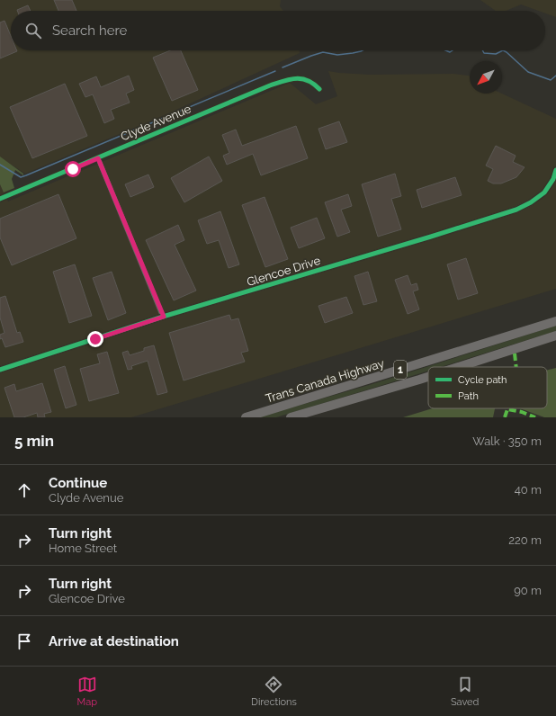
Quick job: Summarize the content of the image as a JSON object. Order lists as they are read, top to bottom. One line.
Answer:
{"streets":{"highway":["1","Trans Canada Highway"],"street":["Clyde Avenue","Glencoe Drive"]},"legend":["Cycle path","Path"],"north":"bottom left","page":{"search":"Search here","heading":["5 min","Walk · 350 m"],"list":[["Continue","Clyde Avenue","40 m"],["Turn right","Home Street","220 m"],["Turn right","Glencoe Drive","90 m"],"Arrive at destination"],"nav":["Map","Directions","Saved"]}}
